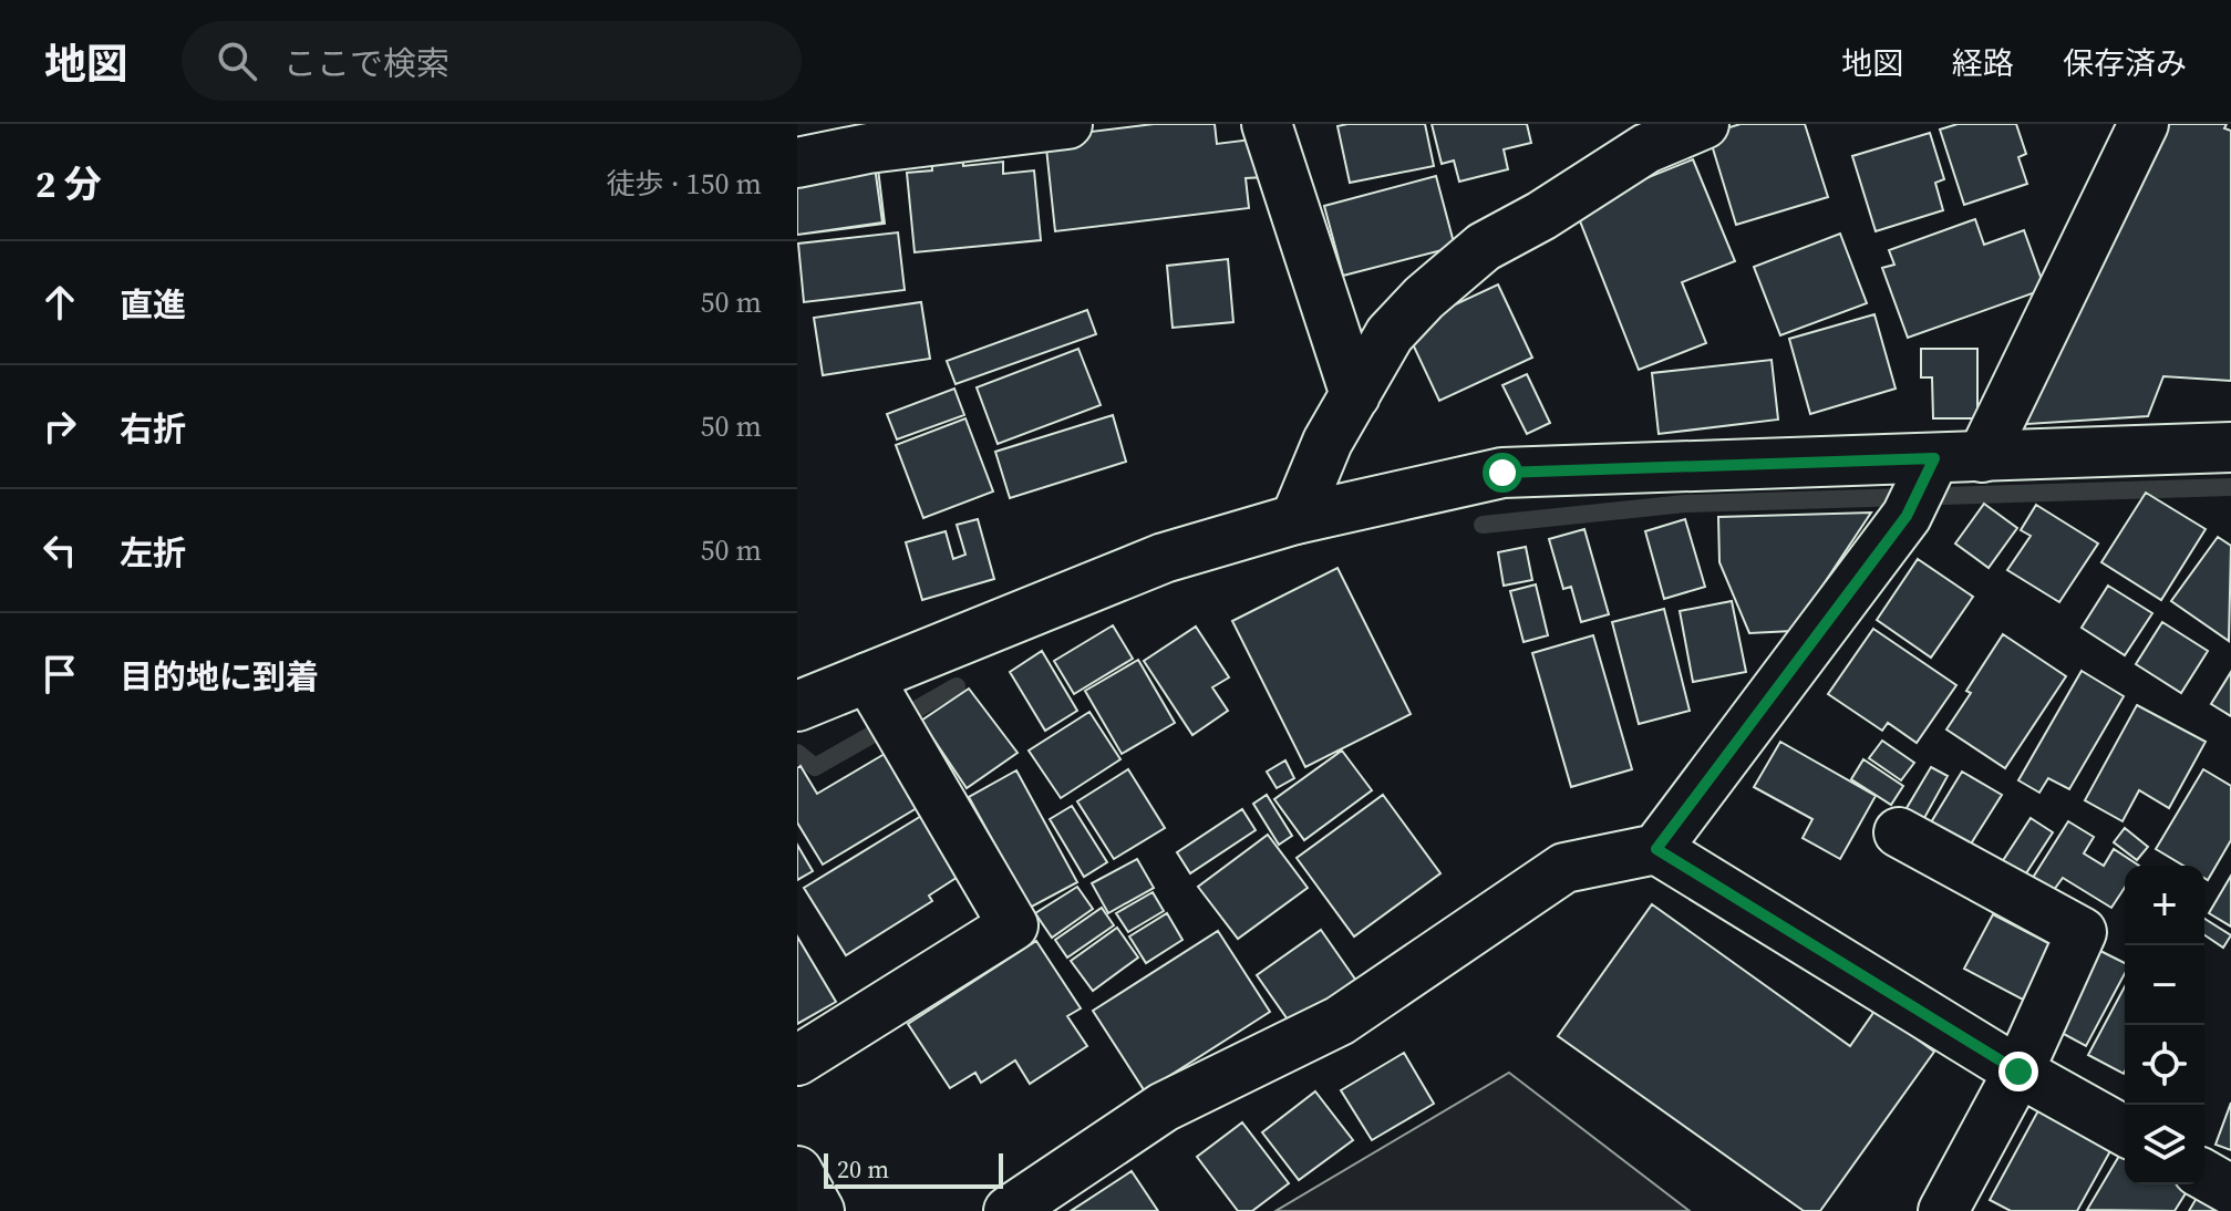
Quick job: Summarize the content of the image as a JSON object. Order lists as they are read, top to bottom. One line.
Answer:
{"scale_bar":"20 m","page":{"header":"地図","search":"ここで検索","nav":["地図","経路","保存済み"],"heading":["2 分","徒歩 · 150 m"],"list":[["直進","50 m"],["右折","50 m"],["左折","50 m"],"目的地に到着"],"map_buttons":["+","−"],"scale":"20 m"}}
